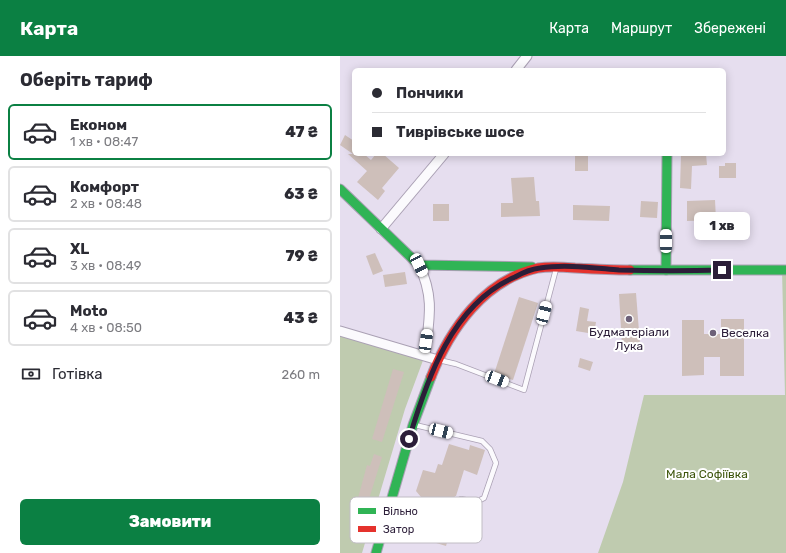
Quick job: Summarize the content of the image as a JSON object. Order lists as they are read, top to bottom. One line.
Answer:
{"parks":["Мала Софіївка"],"places":["Будматеріали Лука","Веселка"],"legend":["Вільно","Затор"],"page":{"header":"Карта","nav":["Карта","Маршрут","Збережені"],"heading":"Оберіть тариф","banner":["Пончики","Тиврівське шосе"],"list":[{"name":"Економ","note":"1 хв · 08:47","value":"47 ₴"},{"name":"Комфорт","note":"2 хв · 08:48","value":"63 ₴"},{"name":"XL","note":"3 хв · 08:49","value":"79 ₴"},{"name":"Moto","note":"4 хв · 08:50","value":"43 ₴"}],"bubble":"1 хв","pay":["Готівка","260 m"],"buttons":"Замовити"}}
